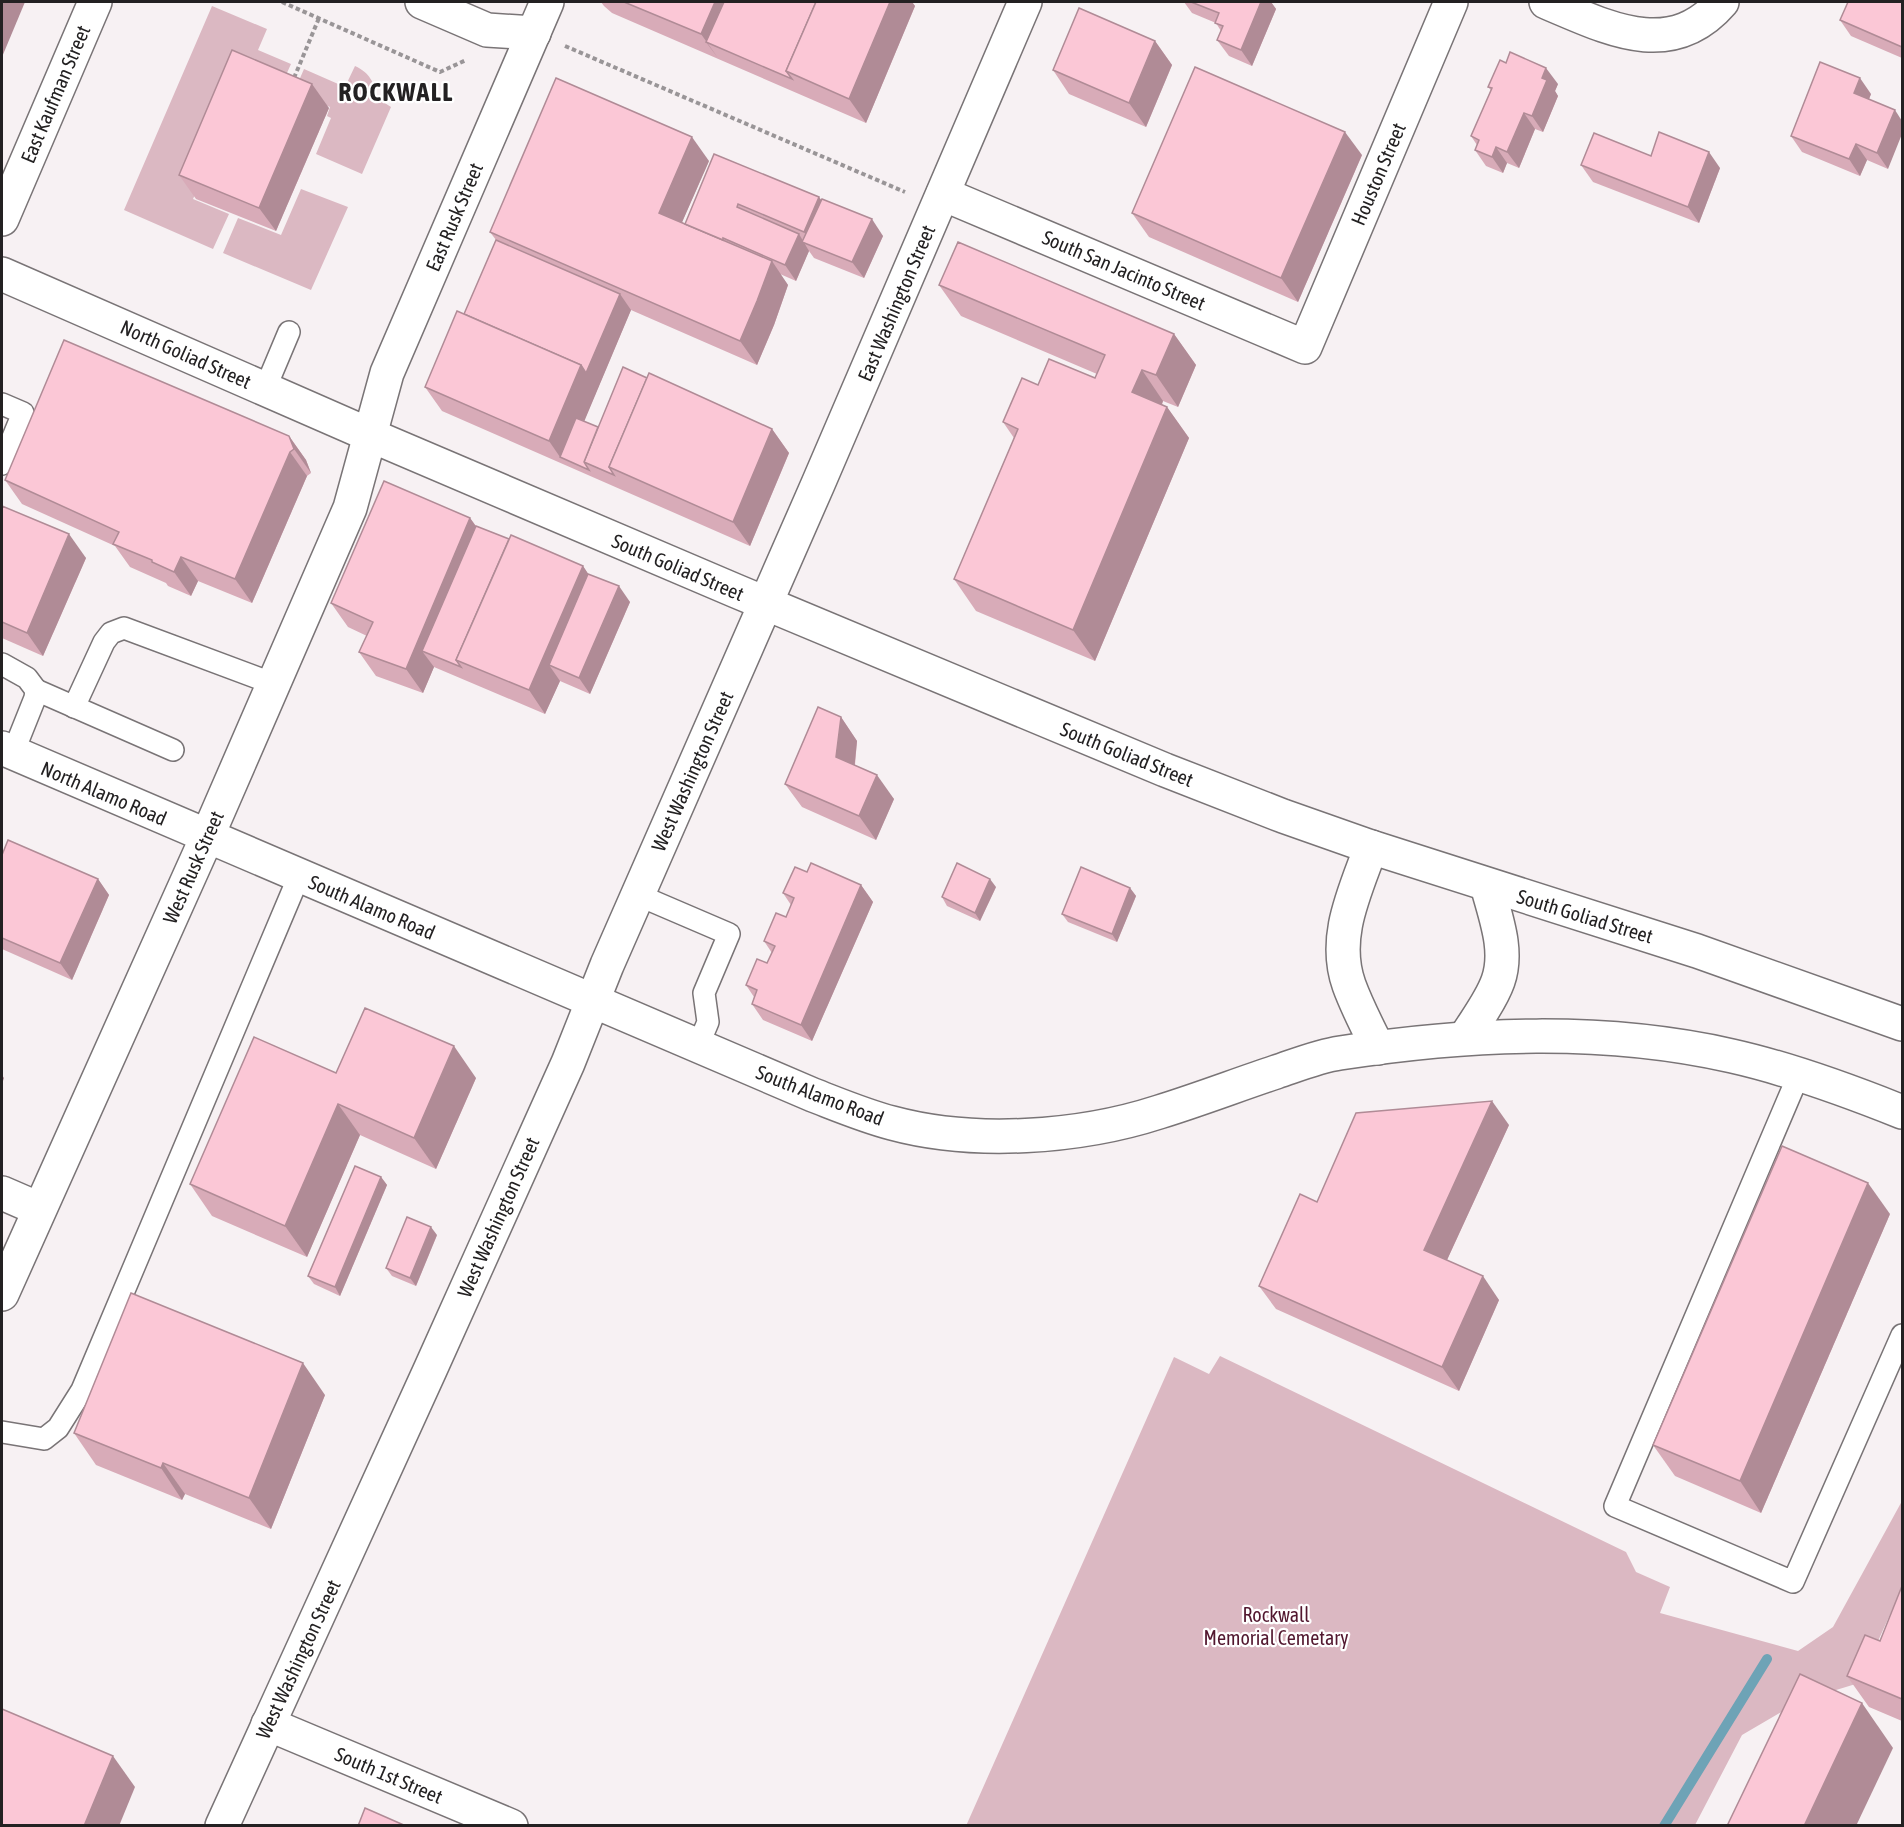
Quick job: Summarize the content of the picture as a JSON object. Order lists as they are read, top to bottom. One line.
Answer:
{"streets":{"main road":["East Kaufman Street","Houston Street","East Rusk Street","South San Jacinto Street","East Washington Street","North Goliad Street","South Goliad Street","West Washington Street","North Alamo Road","West Rusk Street","South Alamo Road","South 1st Street"]},"crossings":[["Houston Street","South San Jacinto Street"],["East Rusk Street","North Goliad Street"],["East Rusk Street","South Goliad Street"],["East Rusk Street","West Rusk Street"],["South San Jacinto Street","East Washington Street"],["East Washington Street","South Goliad Street"],["East Washington Street","West Washington Street"],["North Goliad Street","South Goliad Street"],["North Goliad Street","West Rusk Street"],["South Goliad Street","West Washington Street"],["South Goliad Street","West Rusk Street"],["South Goliad Street","South Alamo Road"],["West Washington Street","South Alamo Road"],["West Washington Street","South 1st Street"],["North Alamo Road","West Rusk Street"],["North Alamo Road","South Alamo Road"],["West Rusk Street","South Alamo Road"]],"districts":["ROCKWALL"],"parks":["Rockwall Memorial Cemetary"]}
